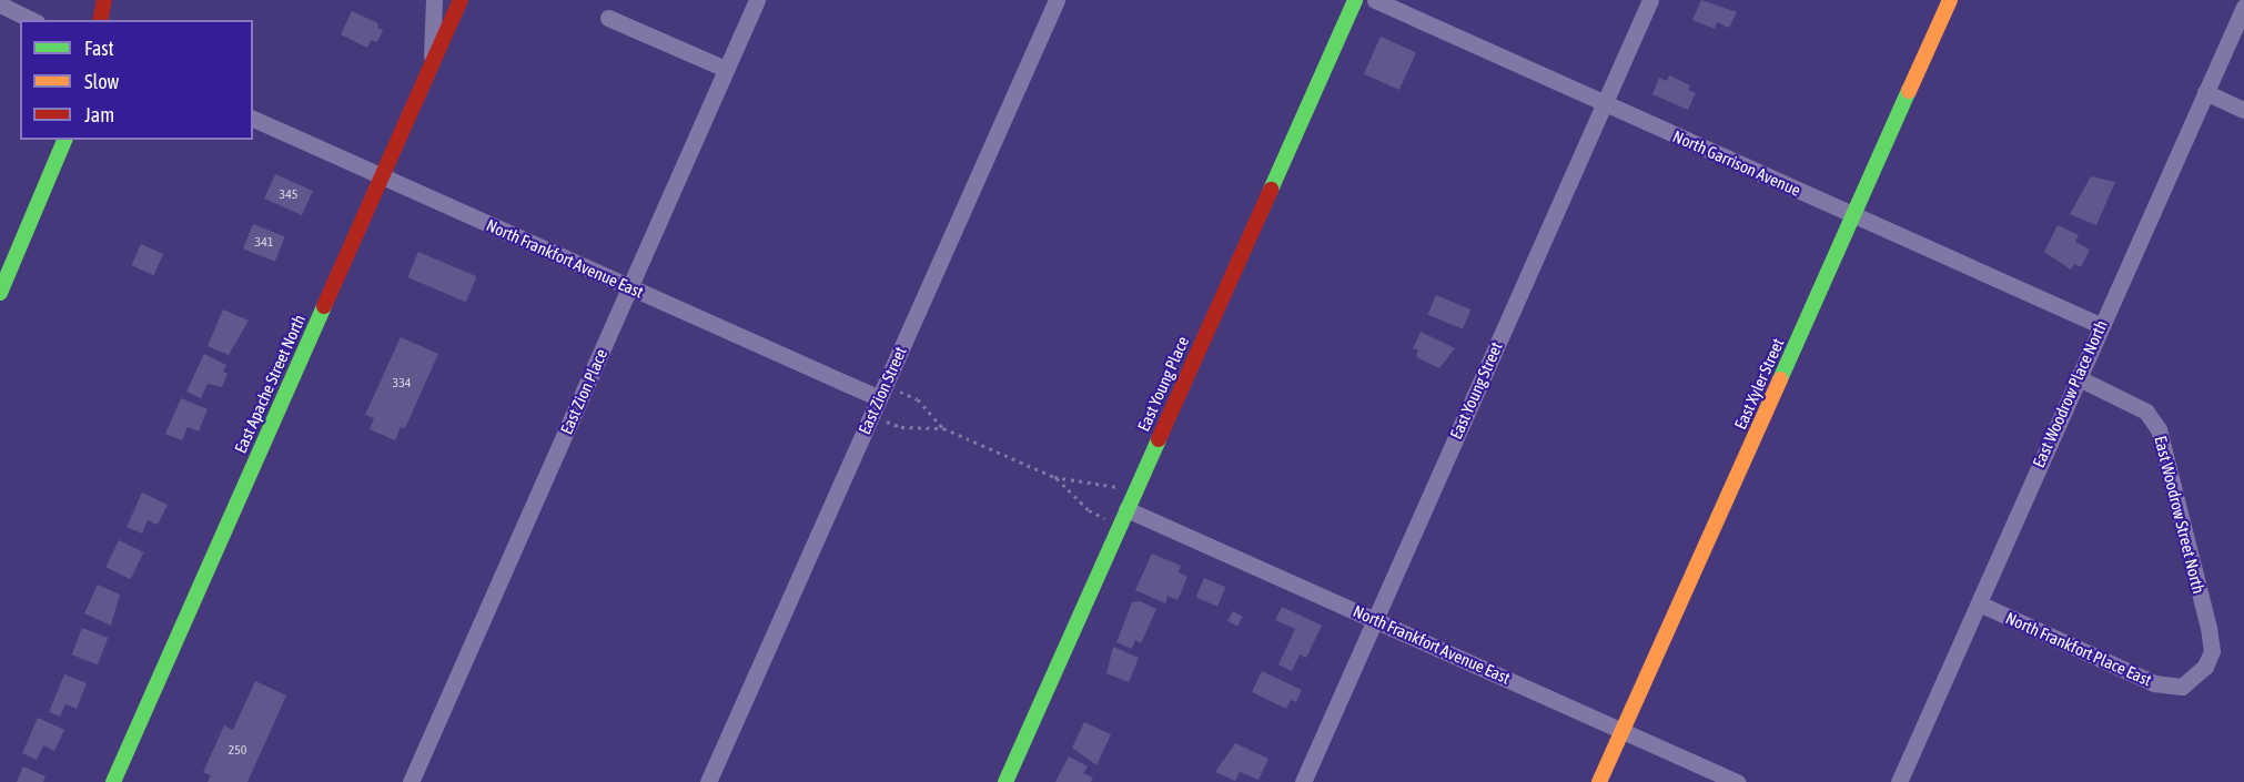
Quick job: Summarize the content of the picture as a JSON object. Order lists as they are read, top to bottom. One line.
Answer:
{"streets":{"street":["North Garrison Avenue","North Frankfort Avenue East","East Apache Street North","East Young Place","East Xyler Street","East Zion Street","East Young Street","East Zion Place","East Woodrow Place North","East Woodrow Street North","North Frankfort Place East"]},"crossings":[["North Garrison Avenue","East Xyler Street"],["North Garrison Avenue","East Young Street"],["North Garrison Avenue","East Woodrow Place North"],["North Frankfort Avenue East","East Apache Street North"],["North Frankfort Avenue East","East Young Place"],["North Frankfort Avenue East","East Xyler Street"],["North Frankfort Avenue East","East Zion Street"],["North Frankfort Avenue East","East Young Street"],["North Frankfort Avenue East","East Zion Place"],["East Woodrow Place North","East Woodrow Street North"],["East Woodrow Place North","North Frankfort Place East"],["East Woodrow Street North","North Frankfort Place East"]],"house_numbers":["345","341","334","250"],"legend":["Fast","Slow","Jam"]}
